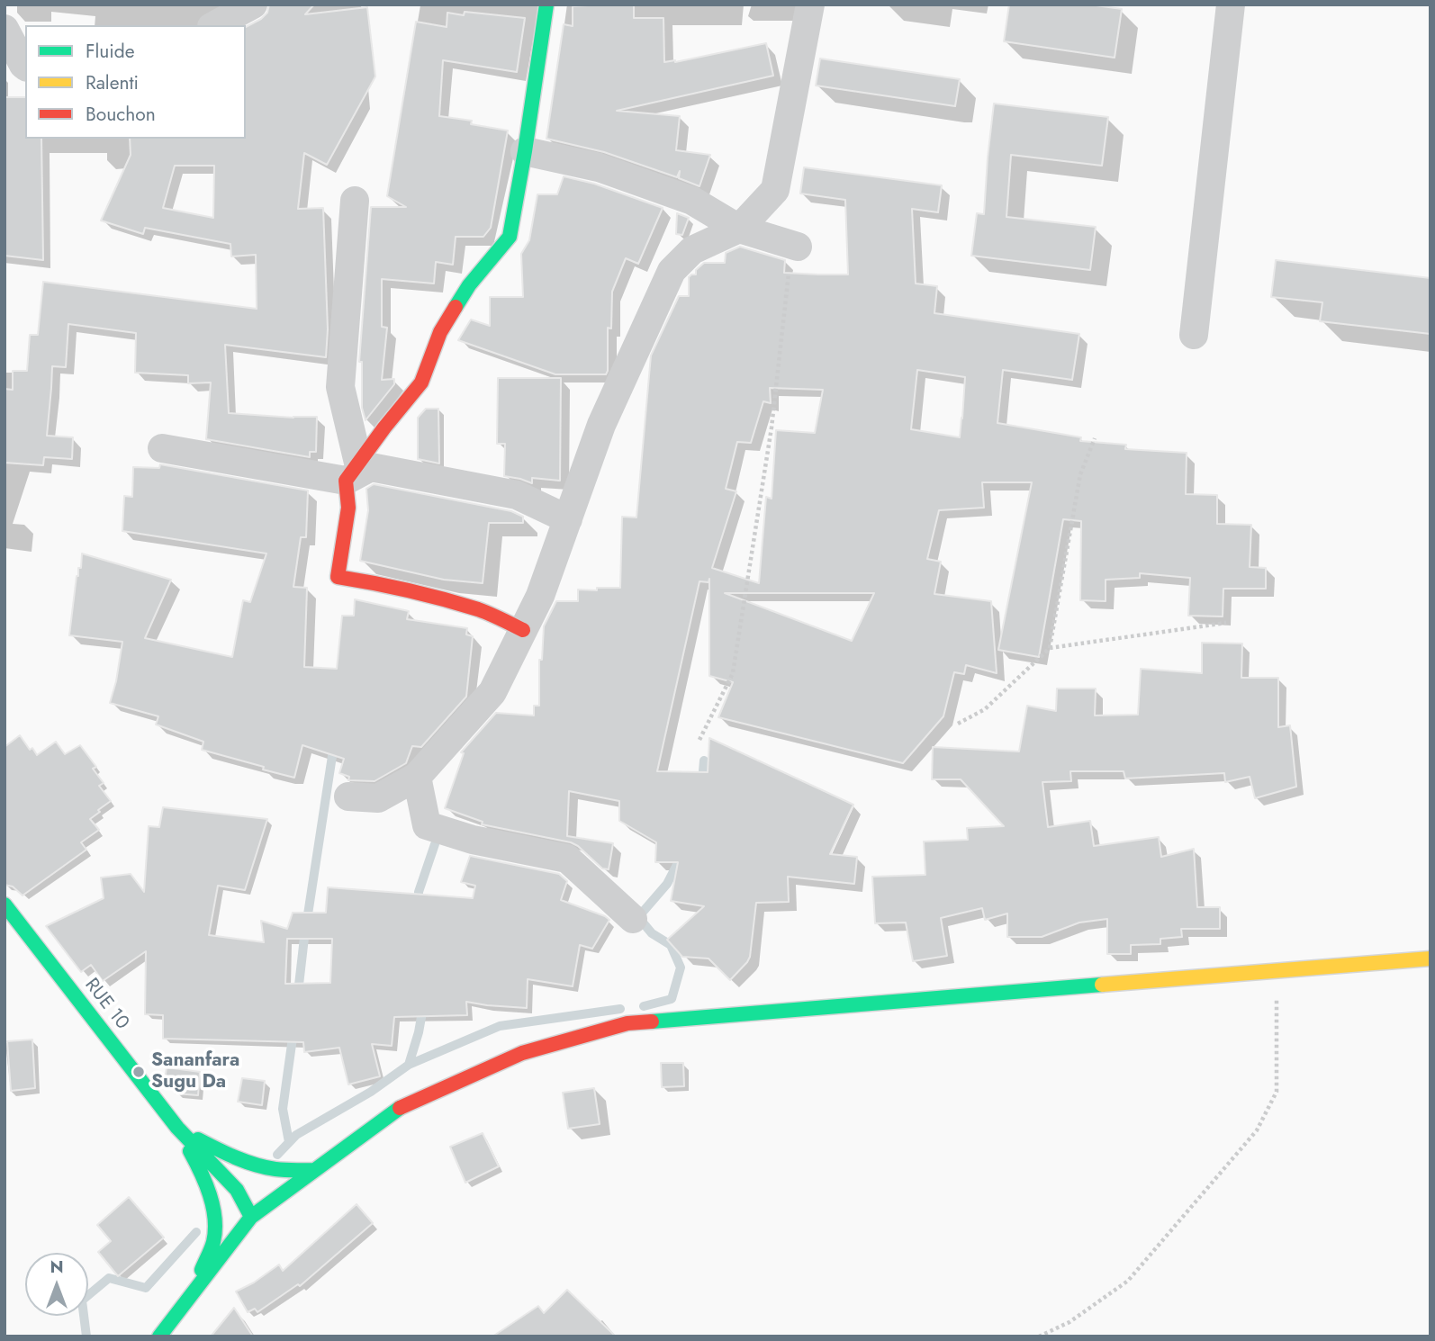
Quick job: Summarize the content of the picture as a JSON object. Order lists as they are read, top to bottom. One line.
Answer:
{"streets":{"main road":["RUE 10"]},"places":["Sananfara Sugu Da"],"legend":["Fluide","Ralenti","Bouchon"],"north":"top"}
